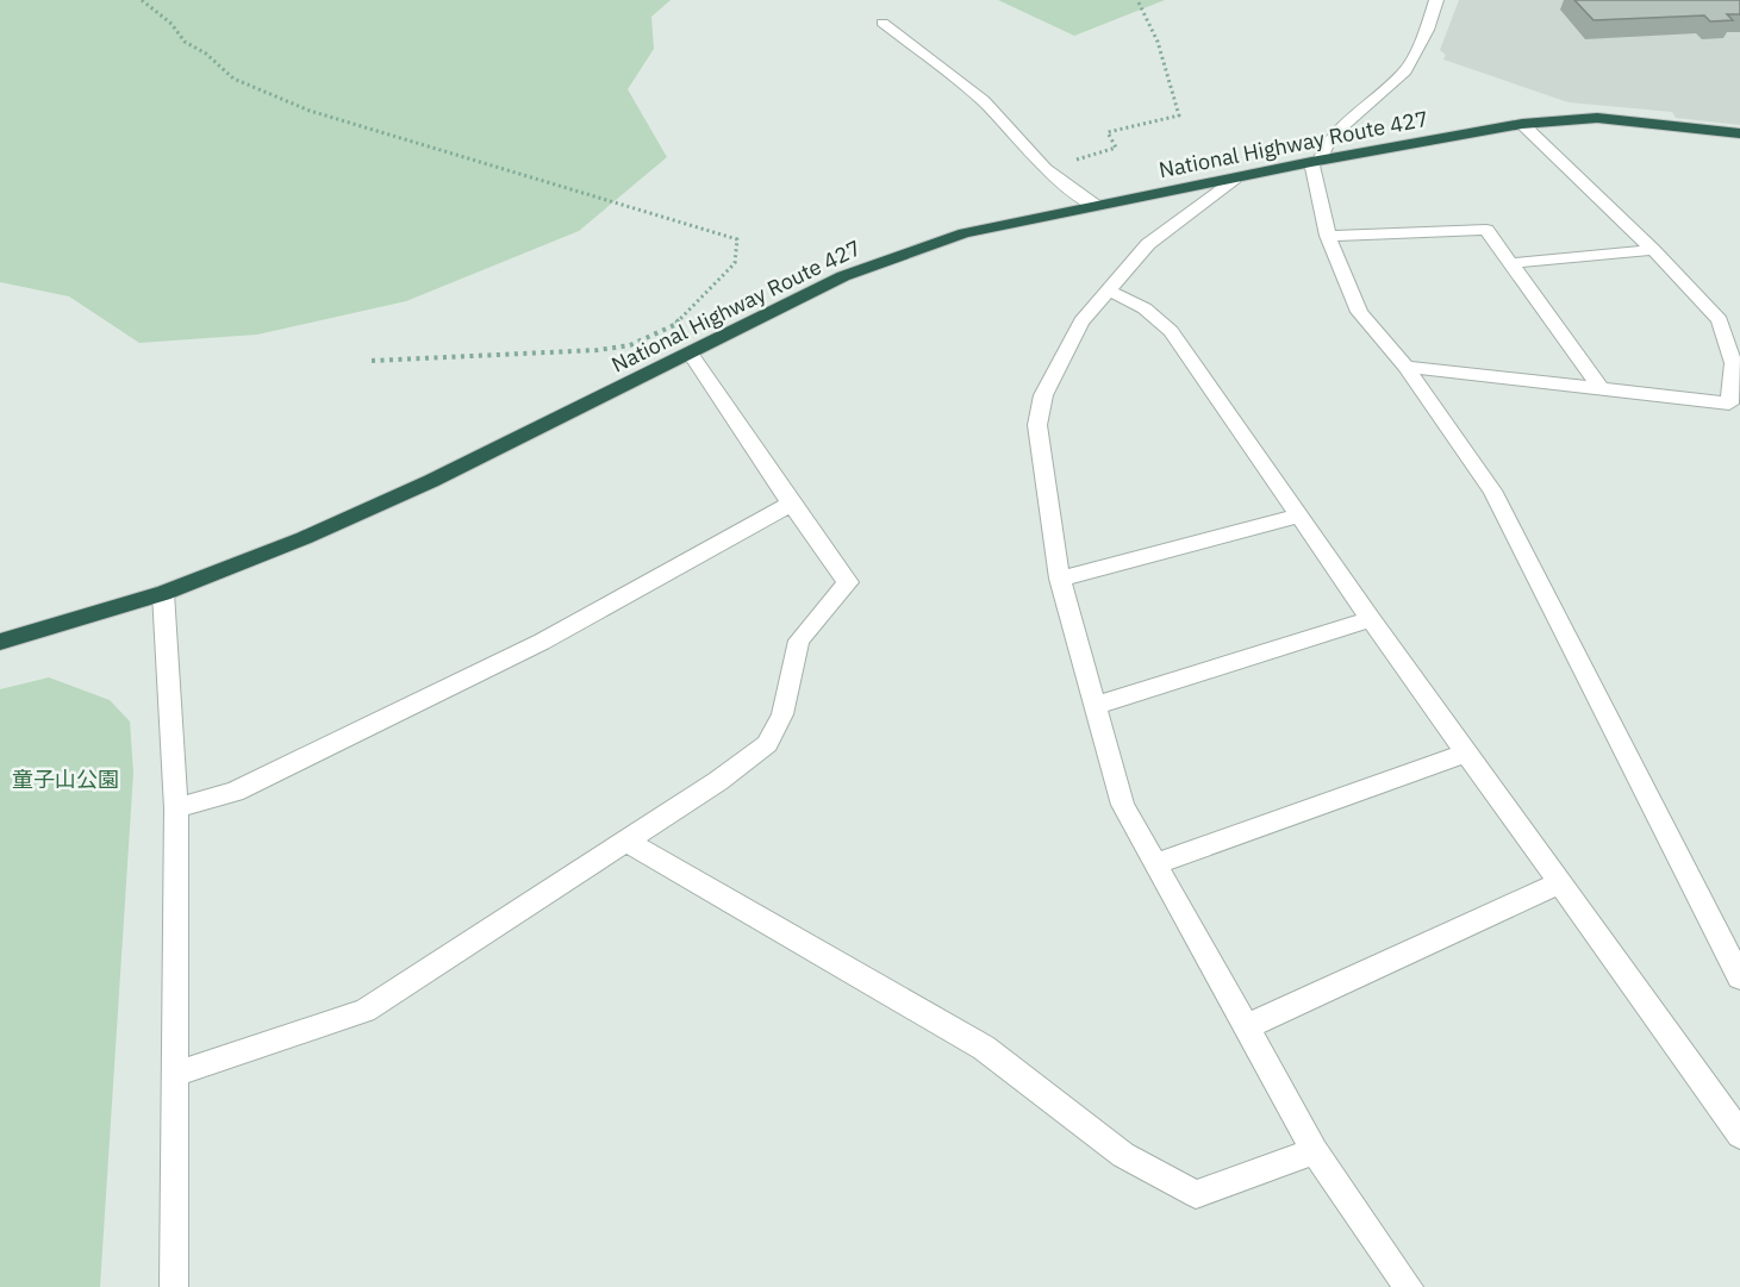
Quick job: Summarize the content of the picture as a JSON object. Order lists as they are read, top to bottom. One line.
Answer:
{"streets":{"highway":["National Highway Route 427"]},"parks":["童子山公園"]}
